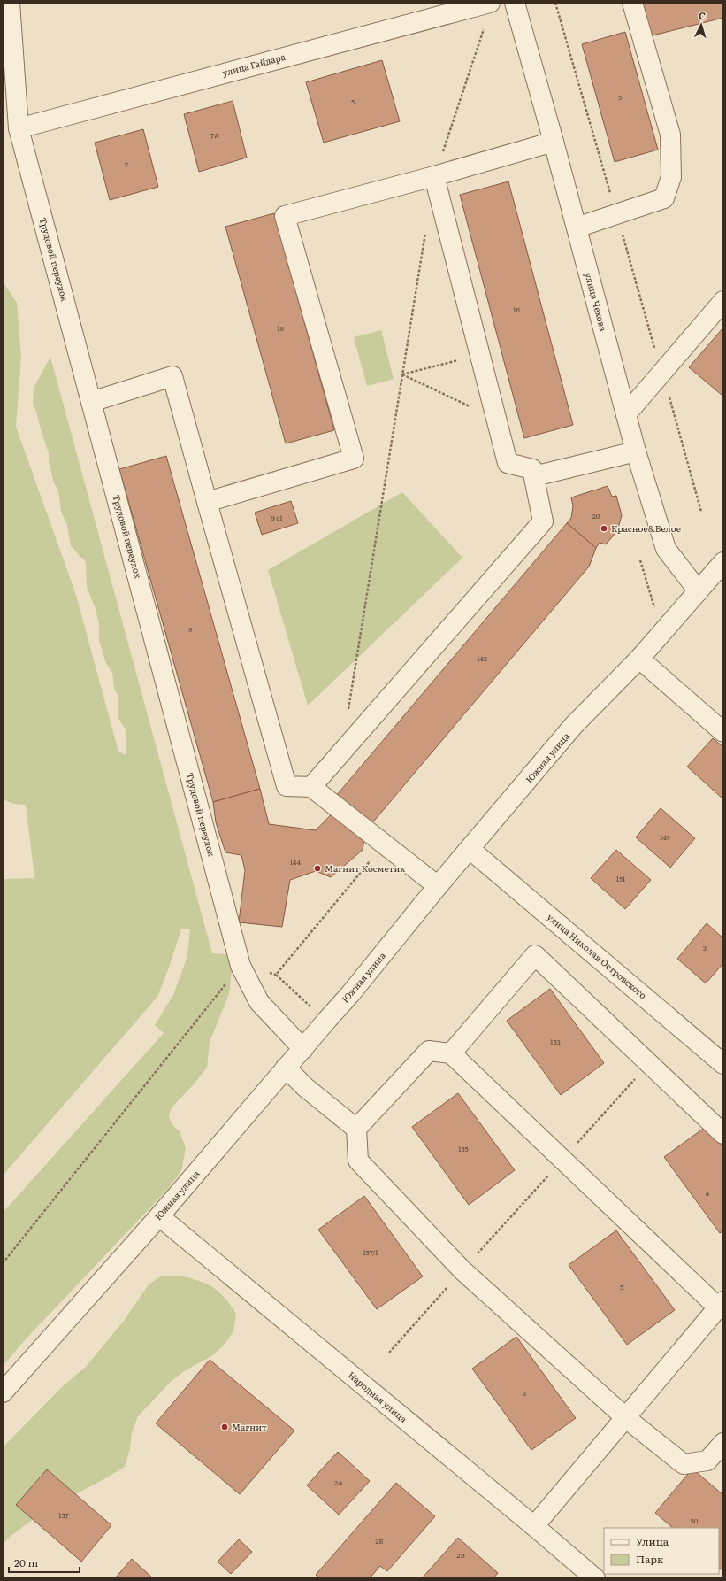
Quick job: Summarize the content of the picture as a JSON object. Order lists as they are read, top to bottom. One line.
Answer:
{"streets":{"street":["улица Гайдара","Трудовой переулок","улица Чехова","Южная улица","улица Николая Островского","Народная улица"]},"crossings":[["улица Гайдара","Трудовой переулок"],["Трудовой переулок","Южная улица"],["улица Чехова","Южная улица"],["Южная улица","улица Николая Островского"],["Южная улица","Народная улица"]],"places":["Красное&Белое","Магнит Косметик","Магнит"],"house_numbers":["5","5","7А","7","16","18","20","9 с1","9","142","149","144","151","3","153","155","4","157/1","5","3","2А","157","50","2Б","2В"],"legend":["Улица","Парк"],"scale_bar":"20 m","north":"top"}
